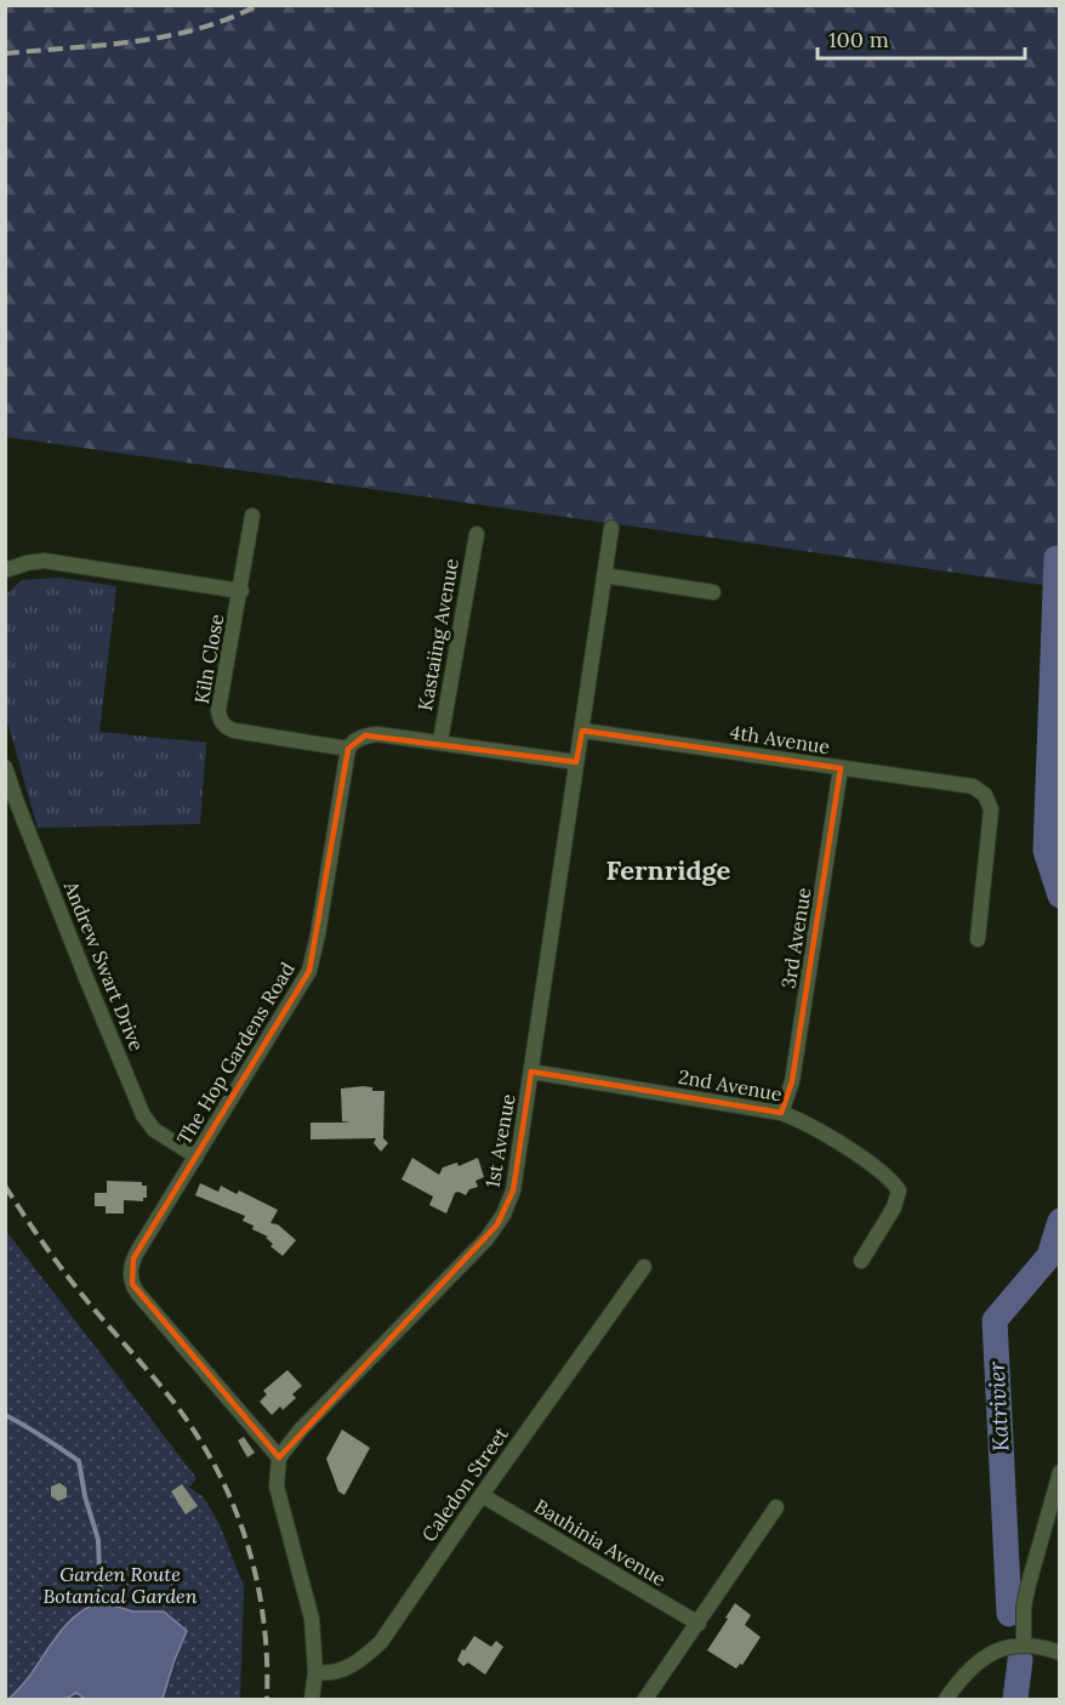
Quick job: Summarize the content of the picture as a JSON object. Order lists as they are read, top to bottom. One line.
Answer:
{"streets":{"street":["Kastaiing Avenue","Kiln Close","4th Avenue","3rd Avenue","Andrew Swart Drive","The Hop Gardens Road","2nd Avenue","1st Avenue","Caledon Street","Bauhinia Avenue"]},"crossings":[["Kiln Close","The Hop Gardens Road"],["4th Avenue","3rd Avenue"],["4th Avenue","1st Avenue"],["3rd Avenue","2nd Avenue"],["Andrew Swart Drive","The Hop Gardens Road"],["The Hop Gardens Road","1st Avenue"],["2nd Avenue","1st Avenue"],["Caledon Street","Bauhinia Avenue"]],"districts":["Fernridge"],"water":["Katrivier"],"parks":["Garden Route Botanical Garden"],"scale_bar":"100 m"}
